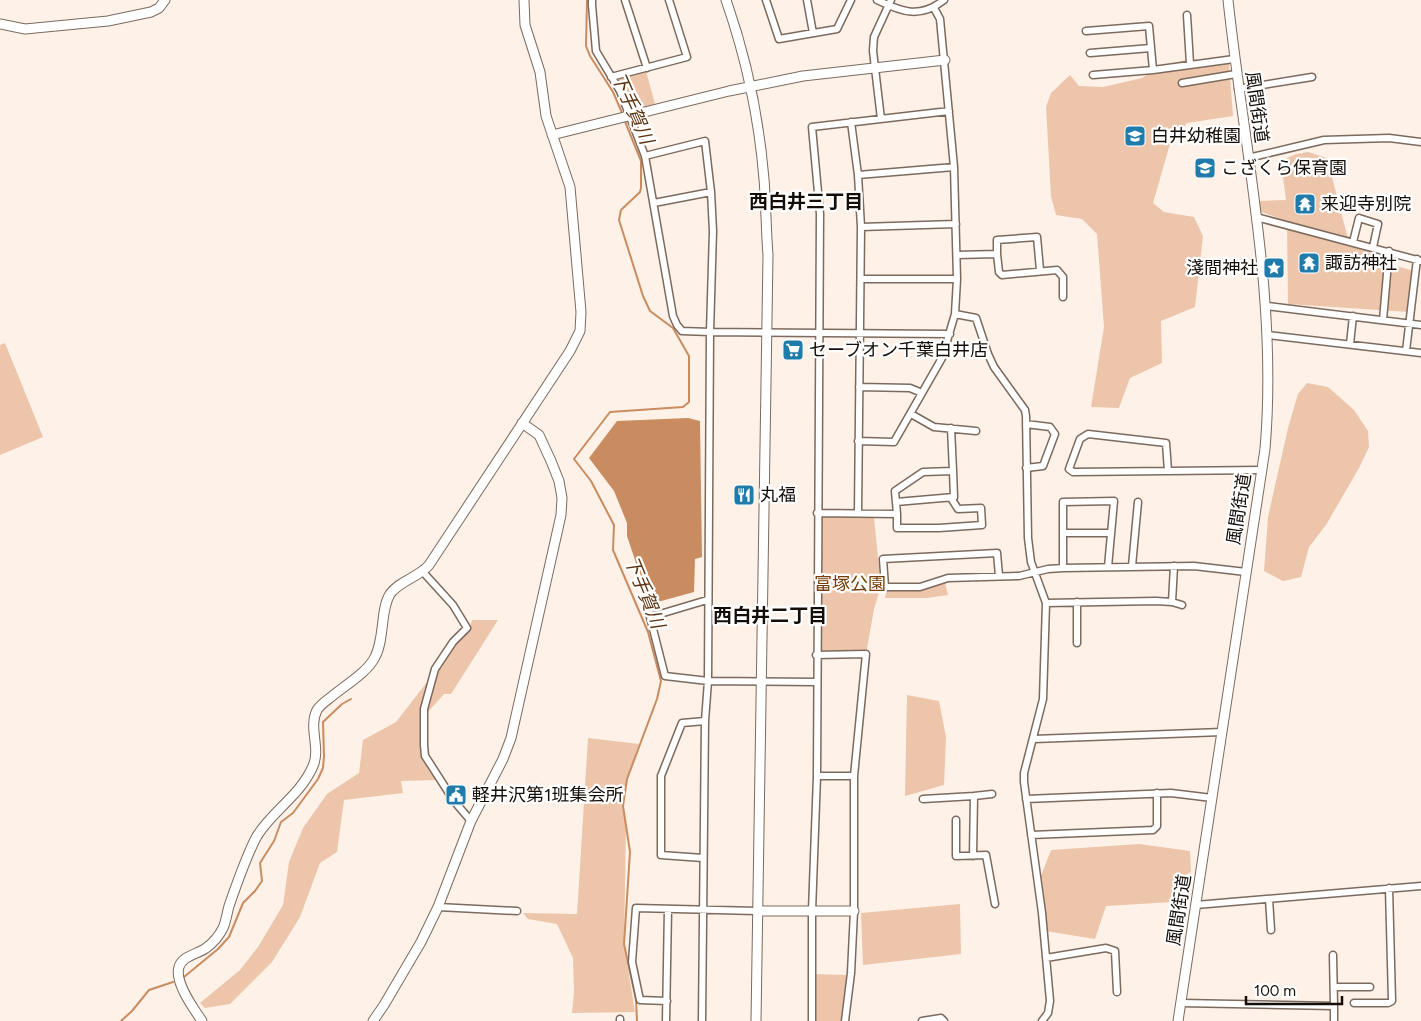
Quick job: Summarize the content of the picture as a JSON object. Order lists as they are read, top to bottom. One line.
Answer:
{"streets":{"street":["風間街道"]},"districts":["西白井三丁目","西白井二丁目"],"water":["下手賀川"],"parks":["富塚公園"],"places":{"school or university":["白井幼稚園","こざくら保育園"],"temple":["来迎寺別院","諏訪神社"],"place":["淺間神社"],"supermarket":["セーブオン千葉白井店"],"restaurant":["丸福"],"public building":["軽井沢第1班集会所"]},"scale_bar":"100 m"}
